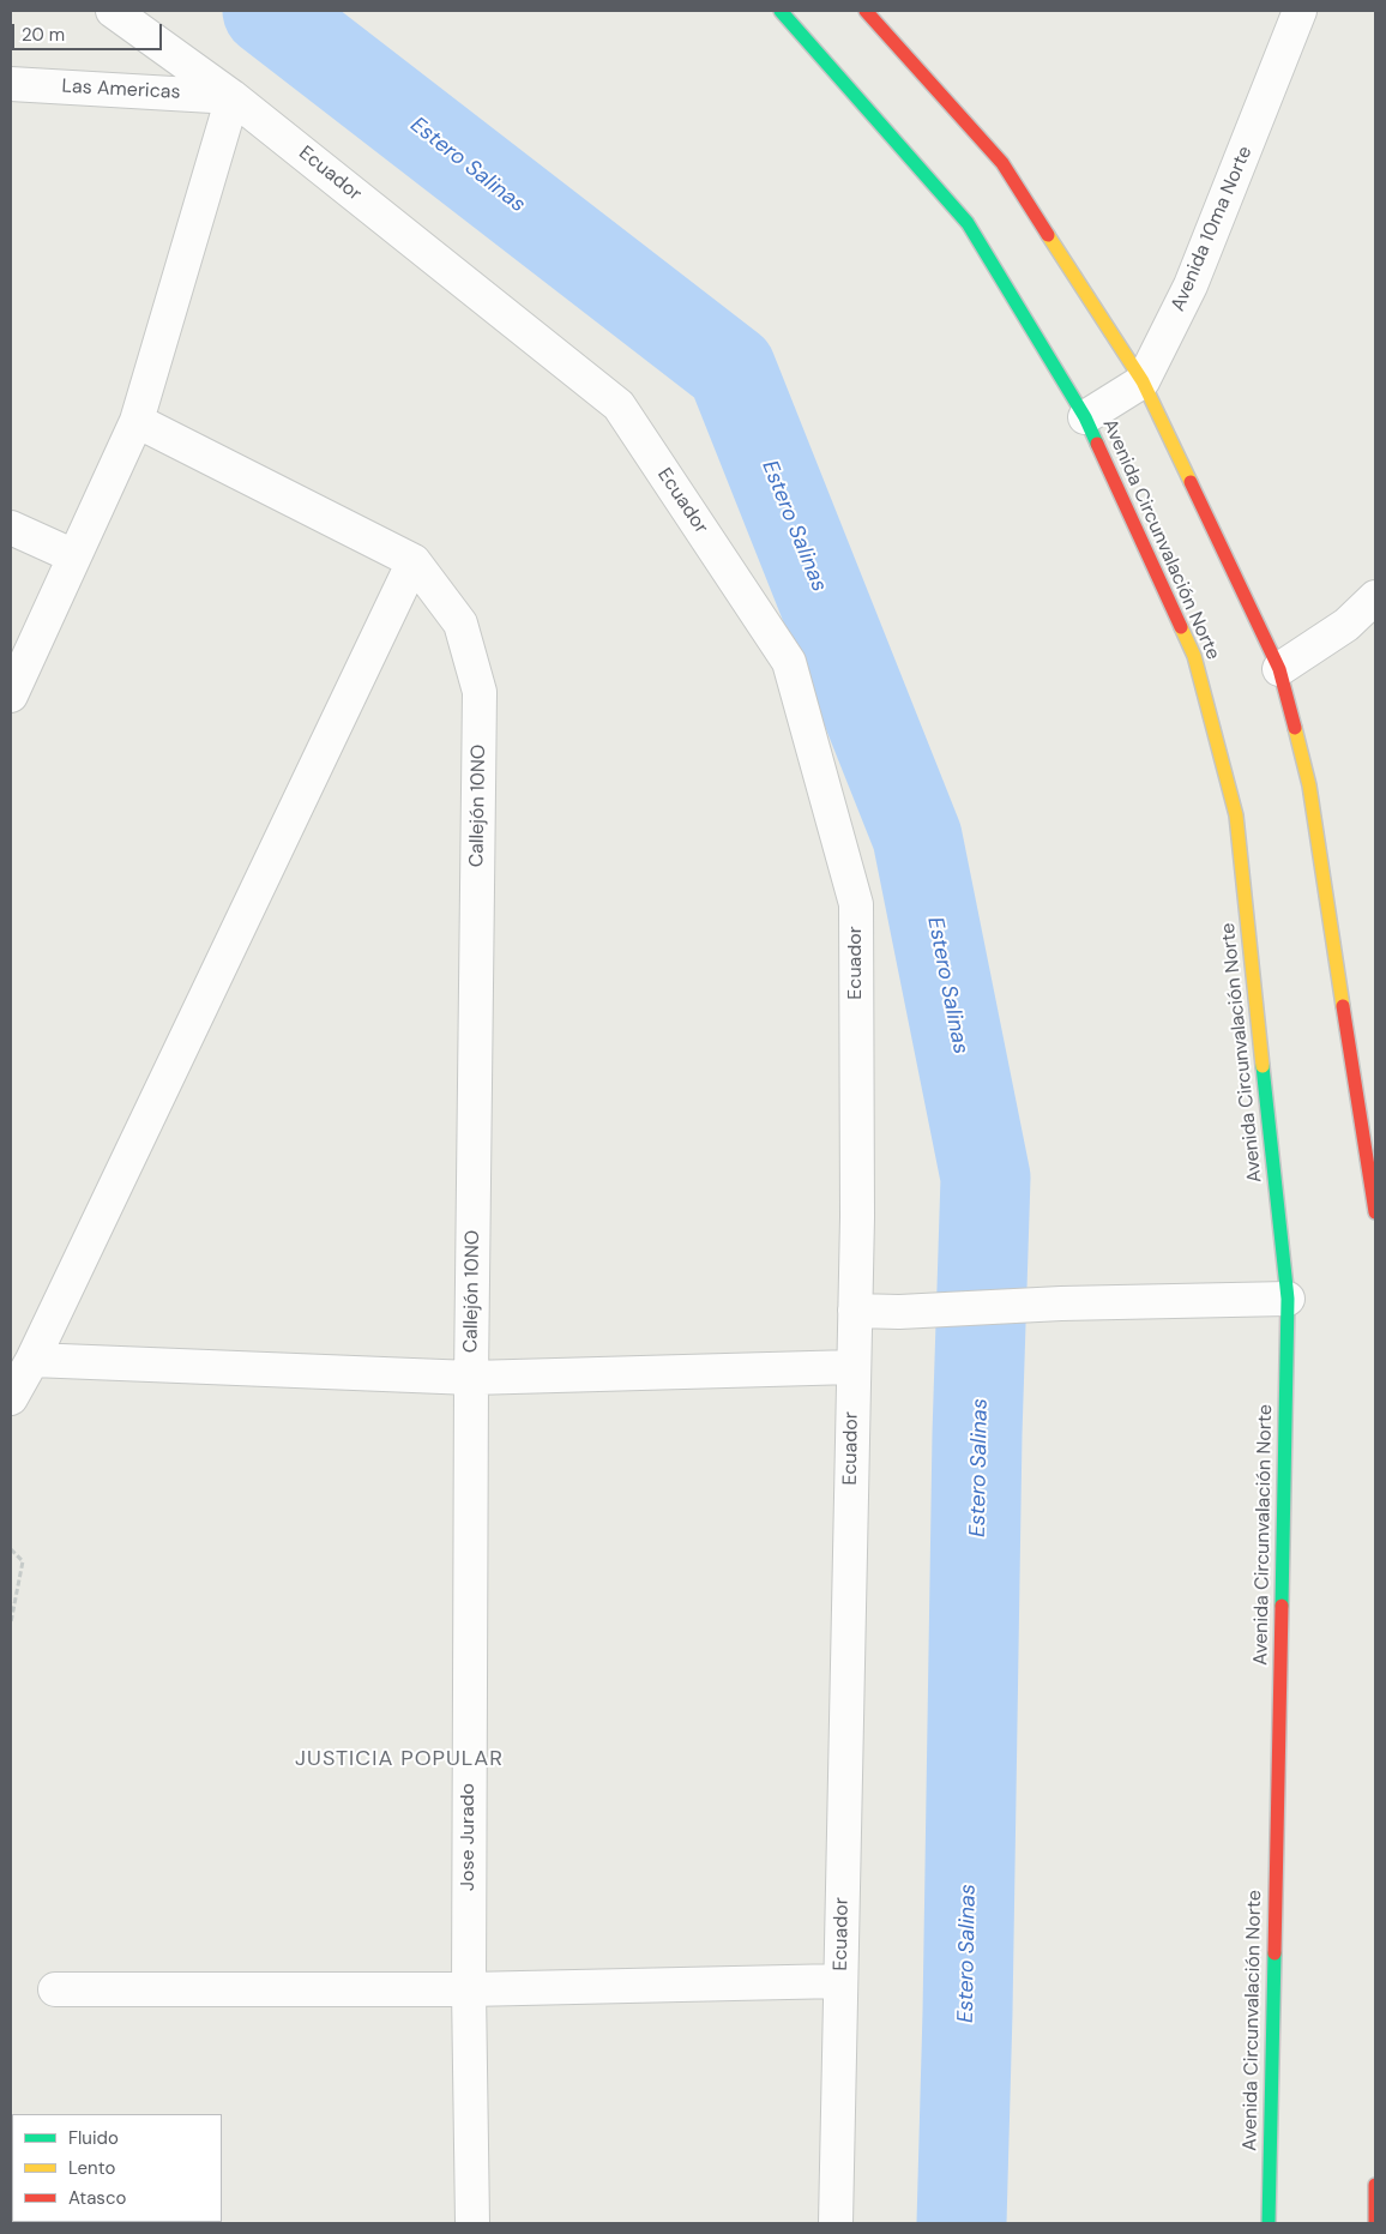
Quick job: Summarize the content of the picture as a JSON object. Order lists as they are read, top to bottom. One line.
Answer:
{"streets":{"main road":["Avenida Circunvalación Norte"],"street":["Las Americas","Ecuador","Avenida 10ma Norte","Callejón 10NO","Jose Jurado"]},"crossings":[["Las Americas","Ecuador"],["Callejón 10NO","Jose Jurado"]],"districts":["JUSTICIA POPULAR"],"water":["Estero Salinas"],"legend":["Fluido","Lento","Atasco"],"scale_bar":"20 m"}
